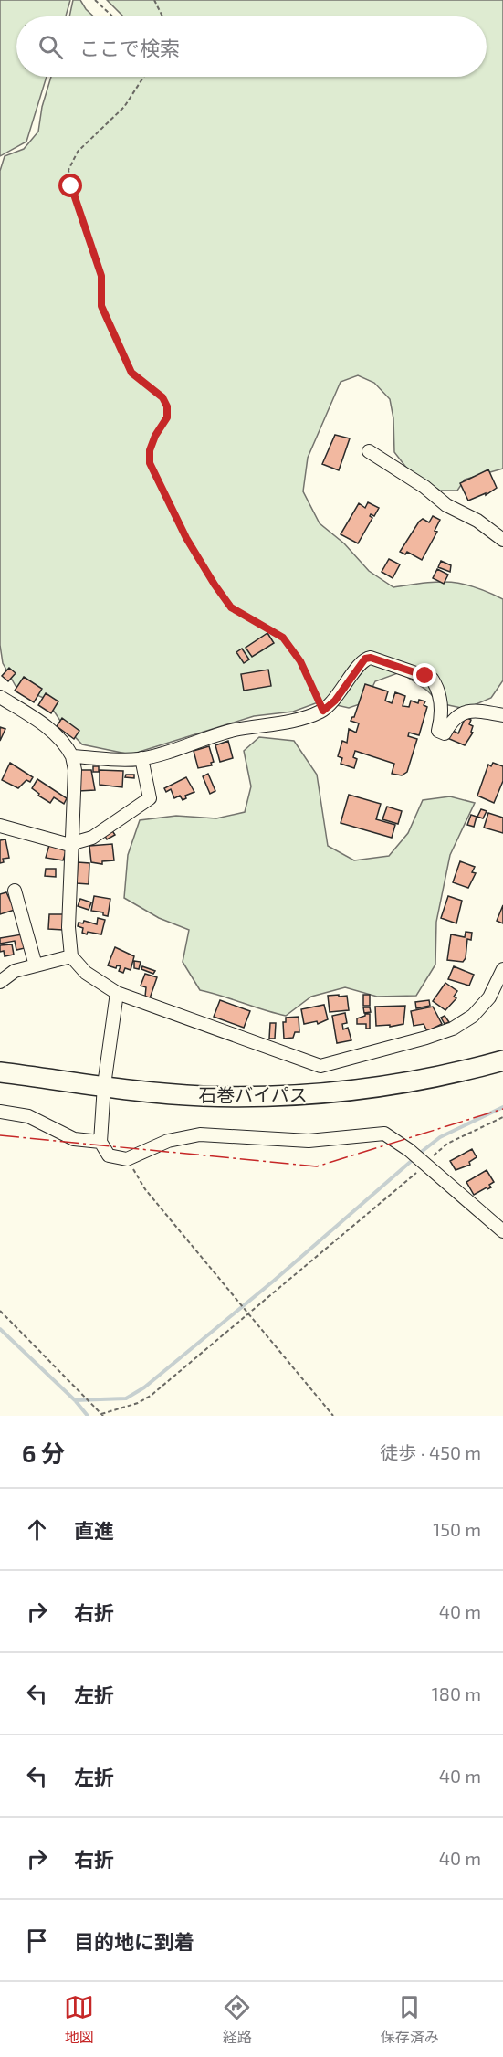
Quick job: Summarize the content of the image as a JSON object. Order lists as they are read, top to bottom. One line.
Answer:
{"streets":{"highway":["石巻バイパス"]},"page":{"search":"ここで検索","heading":["6 分","徒歩 · 450 m"],"list":[["直進","150 m"],["右折","40 m"],["左折","180 m"],["左折","40 m"],["右折","40 m"],"目的地に到着"],"nav":["地図","経路","保存済み"]}}
